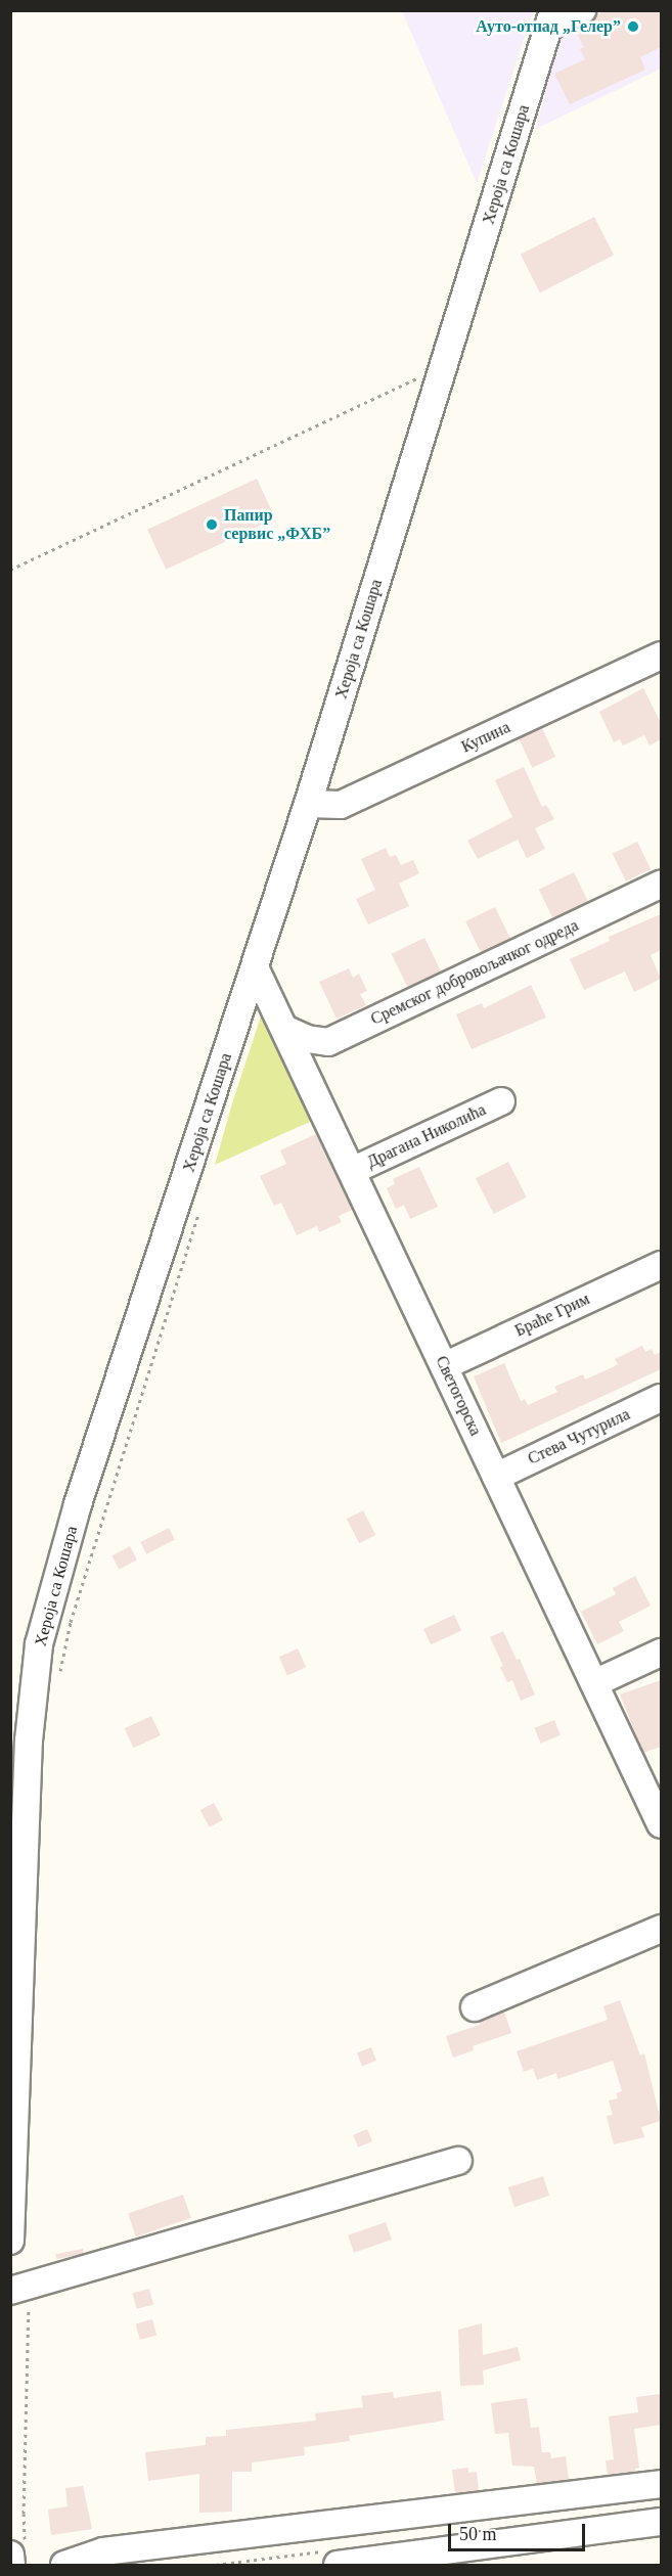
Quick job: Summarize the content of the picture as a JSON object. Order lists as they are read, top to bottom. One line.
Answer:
{"streets":{"street":["Хероја са Кошара","Купина","Сремског добровољачког одреда","Драгана Николића","Браће Грим","Светогорска","Стева Чутурила"]},"crossings":[["Хероја са Кошара","Купина"],["Хероја са Кошара","Светогорска"],["Сремског добровољачког одреда","Светогорска"],["Драгана Николића","Светогорска"],["Браће Грим","Светогорска"],["Светогорска","Стева Чутурила"]],"places":["Ауто-отпад „Гелер”","Папир сервис „ФХБ”"],"scale_bar":"50 m"}
